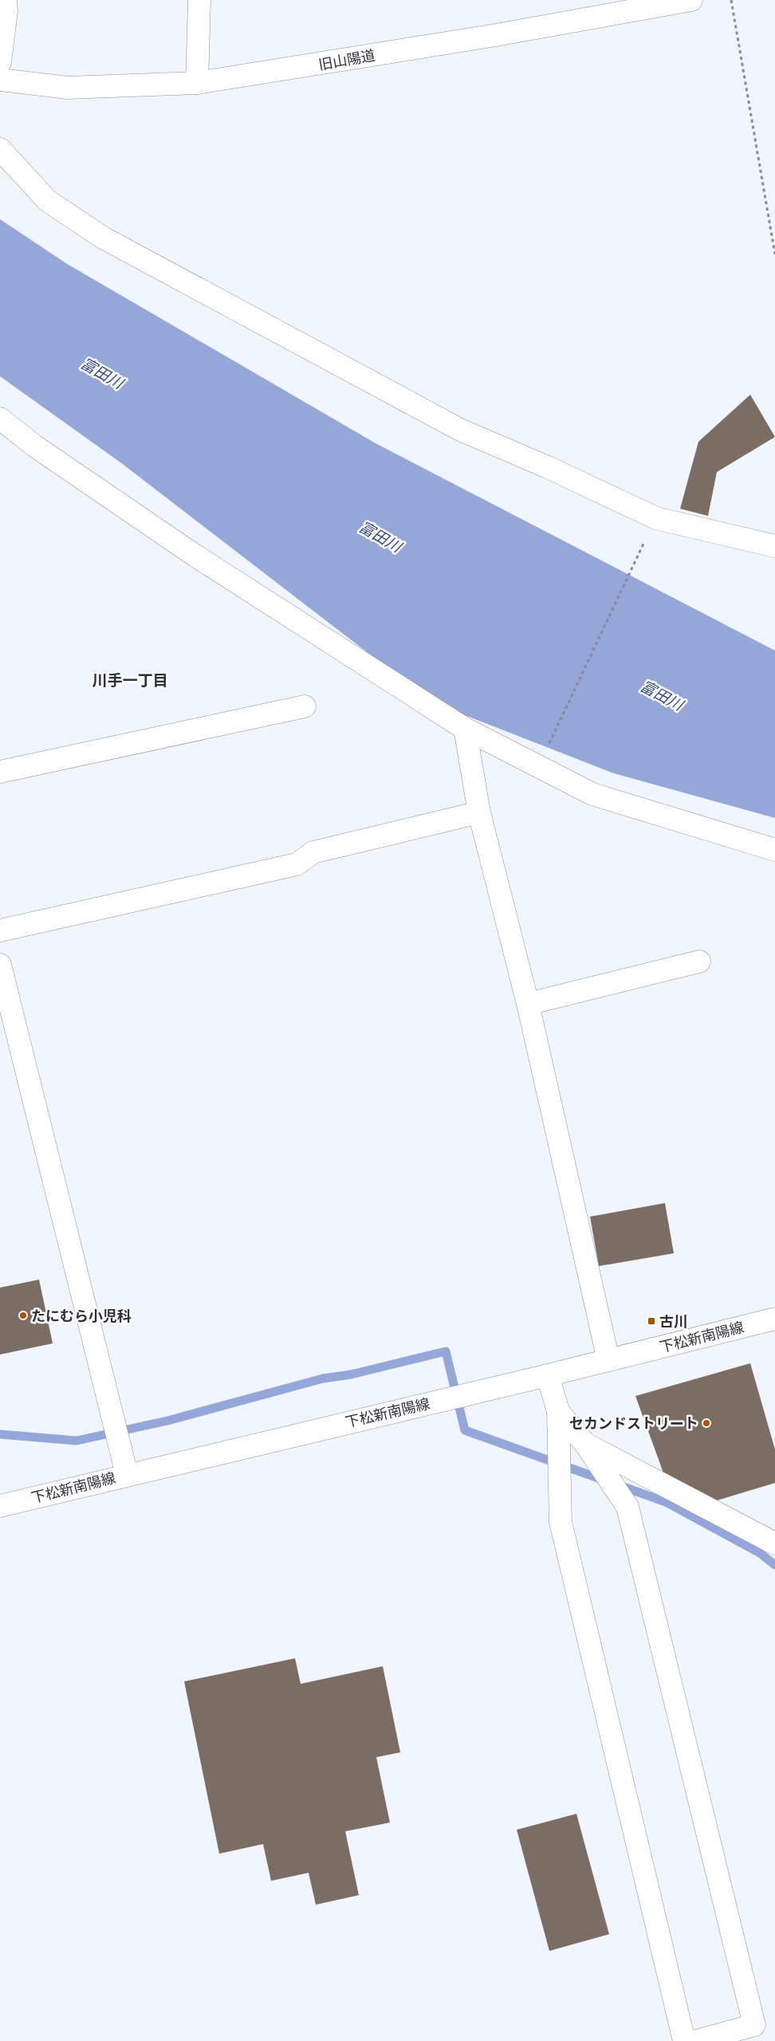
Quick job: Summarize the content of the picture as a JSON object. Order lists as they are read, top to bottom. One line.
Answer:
{"streets":{"street":["旧山陽道","下松新南陽線"]},"districts":["川手一丁目"],"water":["富田川"],"places":{"other":["たにむら小児科","セカンドストリート"],"transit":["古川"]}}
